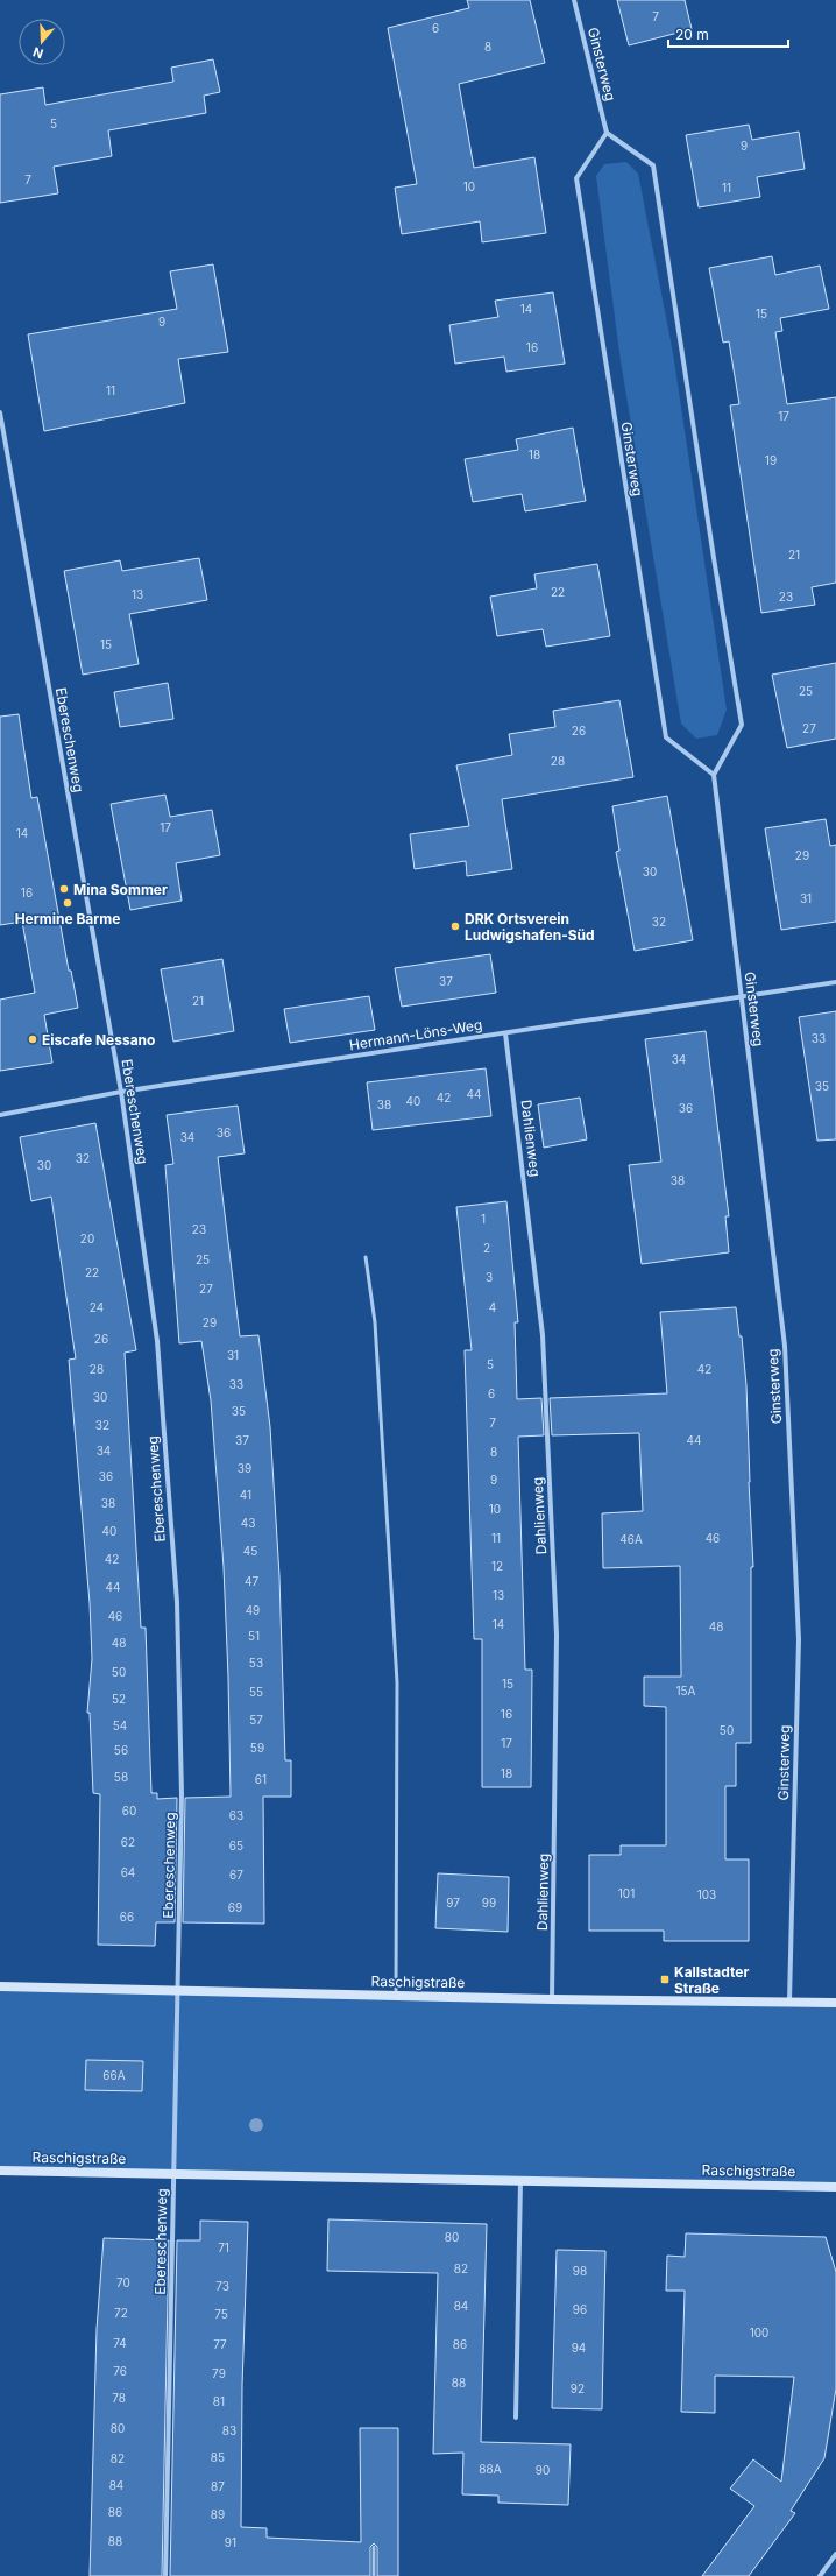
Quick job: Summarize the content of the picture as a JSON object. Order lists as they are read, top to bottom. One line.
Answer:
{"streets":{"street":["Ginsterweg","Ebereschenweg","Hermann-Löns-Weg","Dahlienweg","Raschigstraße"]},"crossings":[["Ginsterweg","Hermann-Löns-Weg"],["Ginsterweg","Raschigstraße"],["Ebereschenweg","Hermann-Löns-Weg"],["Ebereschenweg","Raschigstraße"],["Hermann-Löns-Weg","Dahlienweg"],["Dahlienweg","Raschigstraße"]],"places":{"other":["Mina Sommer","Hermine Barme","DRK Ortsverein Ludwigshafen-Süd","Eiscafe Nessano"],"transit":["Kallstadter Straße"]},"house_numbers":["7","6","8","5","9","7","10","11","14","15","9","16","11","17","18","19","21","22","13","23","15","25","27","26","28","17","14","29","30","16","31","32","37","21","33","34","35","44","42","40","38","36","36","34","32","30","38","1","23","20","2","25","22","3","27","24","4","29","26","31","5","28","42","33","6","30","35","7","32","37","44","34","8","39","36","9","41","38","10","43","40","11","46","46A","45","42","12","47","44","13","49","46","14","48","51","48","53","50","15","15A","55","52","16","57","54","50","17","59","56","18","58","61","60","63","62","65","64","67","101","103","97","99","69","66","66A","80","71","82","98","70","73","84","96","72","75","100","74","77","86","94","76","79","88","92","78","81","80","83","85","82","88A","90","84","87","86","89","88","91"],"scale_bar":"20 m","north":"bottom"}
